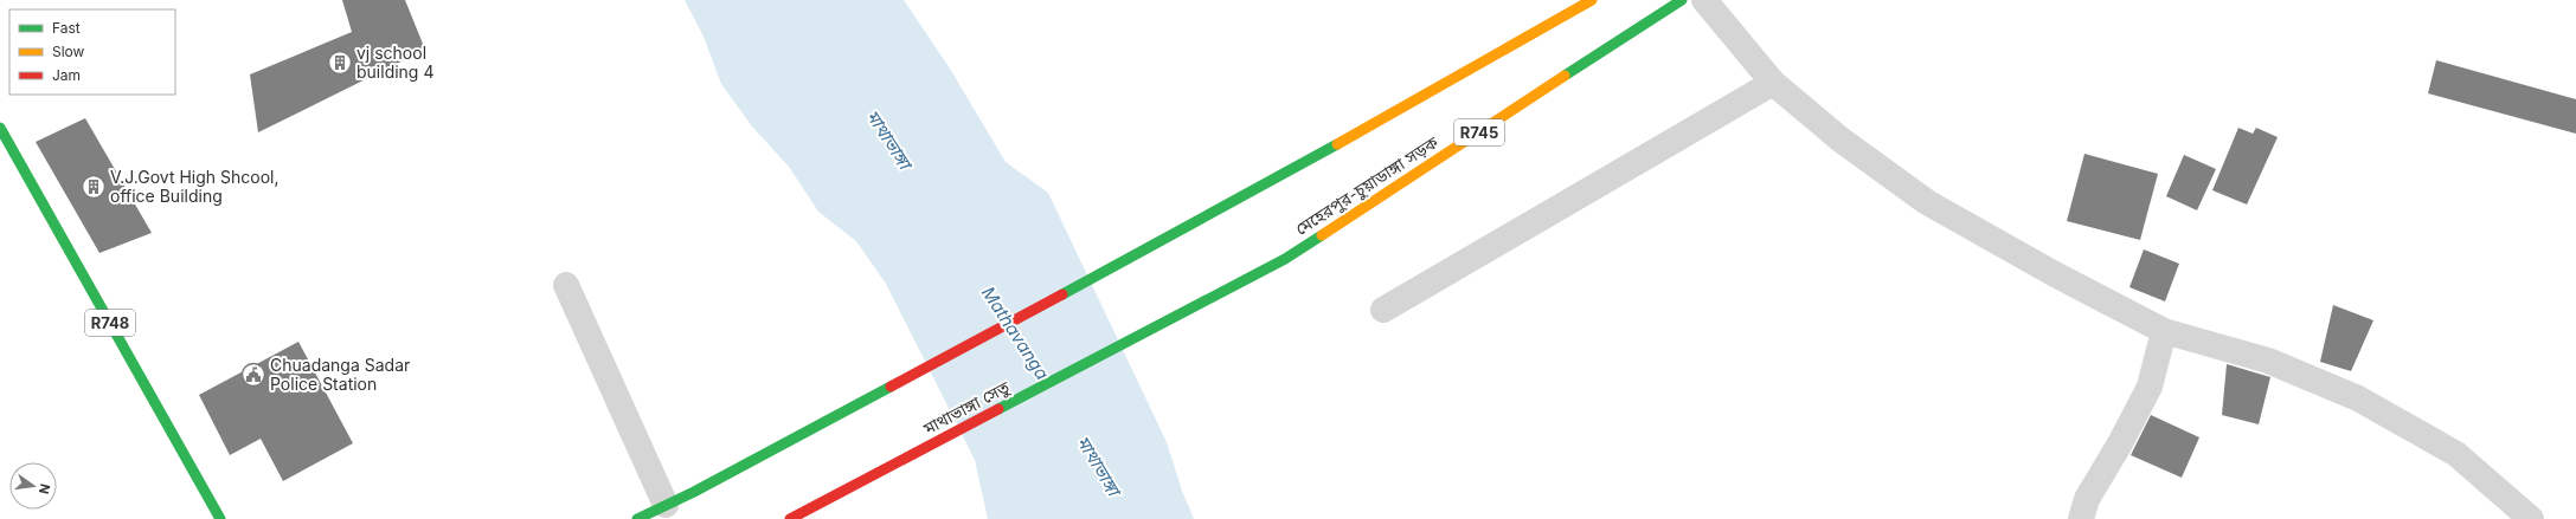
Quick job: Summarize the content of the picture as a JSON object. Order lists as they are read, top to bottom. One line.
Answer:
{"streets":{"main road":["R745","মেহেরপুর-চুয়াডাঙ্গা সড়ক","R748","মাথাভাঙ্গা সেতু"]},"crossings":[["মেহেরপুর-চুয়াডাঙ্গা সড়ক","মাথাভাঙ্গা সেতু"]],"water":["মাথাভাঙ্গা","Mathavanga"],"places":{"building":["vj school building 4","V.J.Govt High Shcool, office Building"],"public building":["Chuadanga Sadar Police Station"]},"legend":["Fast","Slow","Jam"],"north":"right"}
